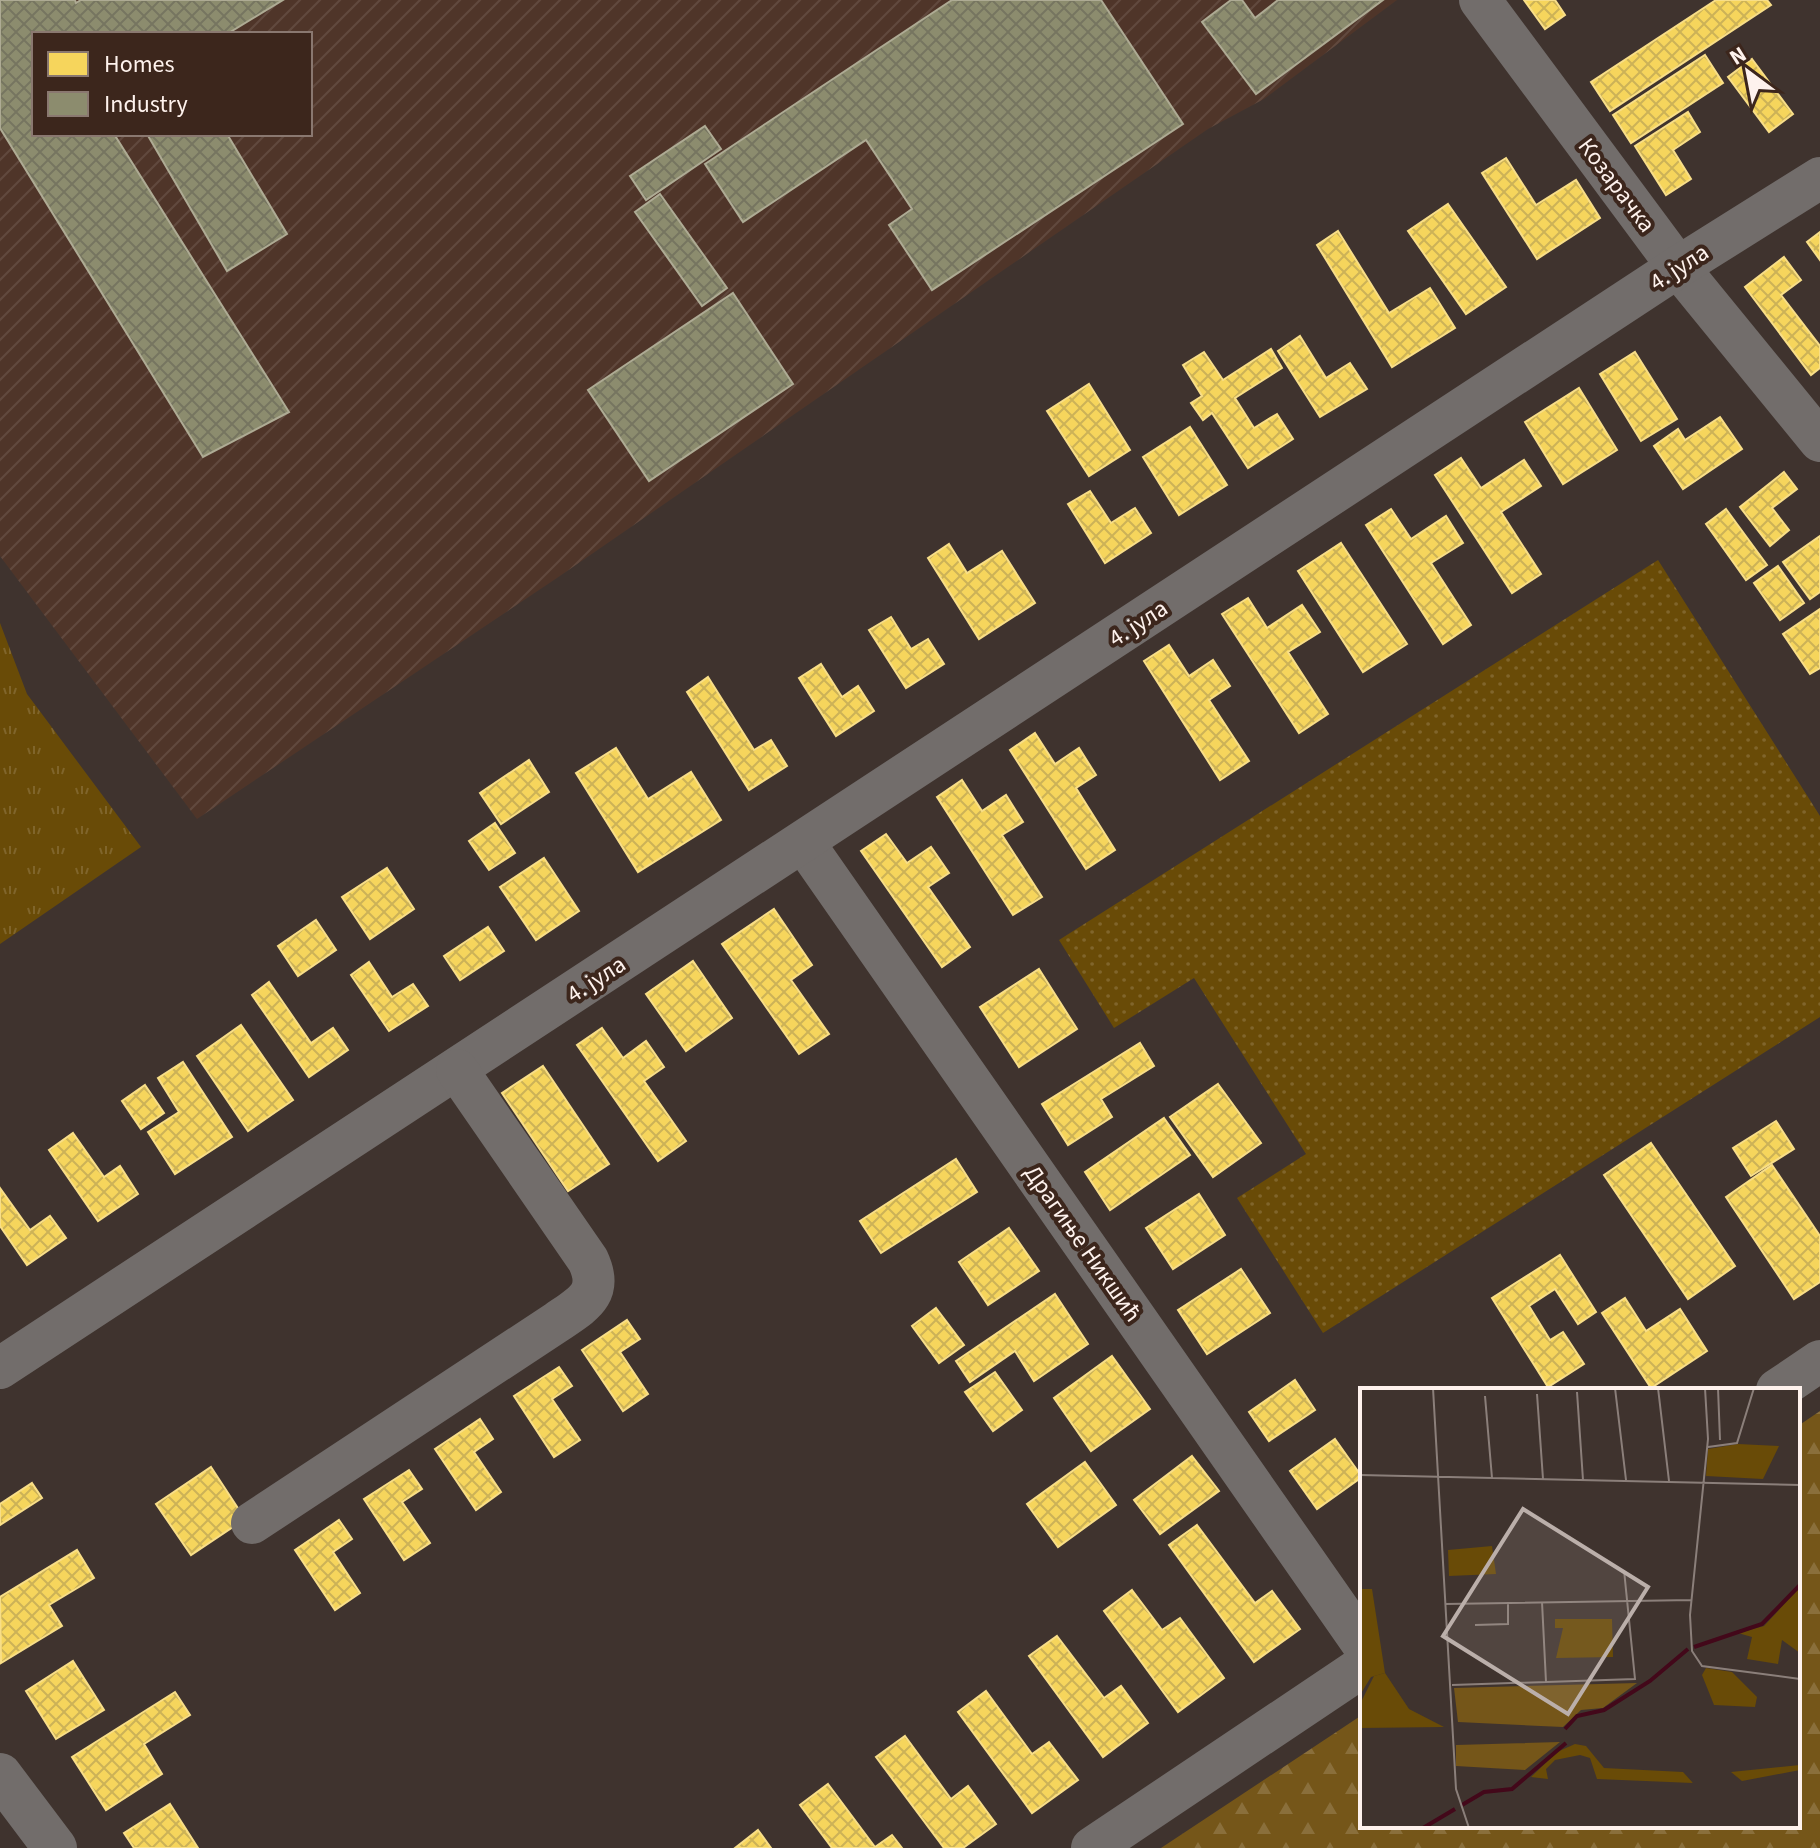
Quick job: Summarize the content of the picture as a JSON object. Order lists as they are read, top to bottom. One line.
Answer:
{"streets":{"street":["Козарачка","4. јула","Драгиње Никшић"]},"crossings":[["Козарачка","4. јула"],["4. јула","Драгиње Никшић"]],"legend":["Homes","Industry"],"north":"top left"}
